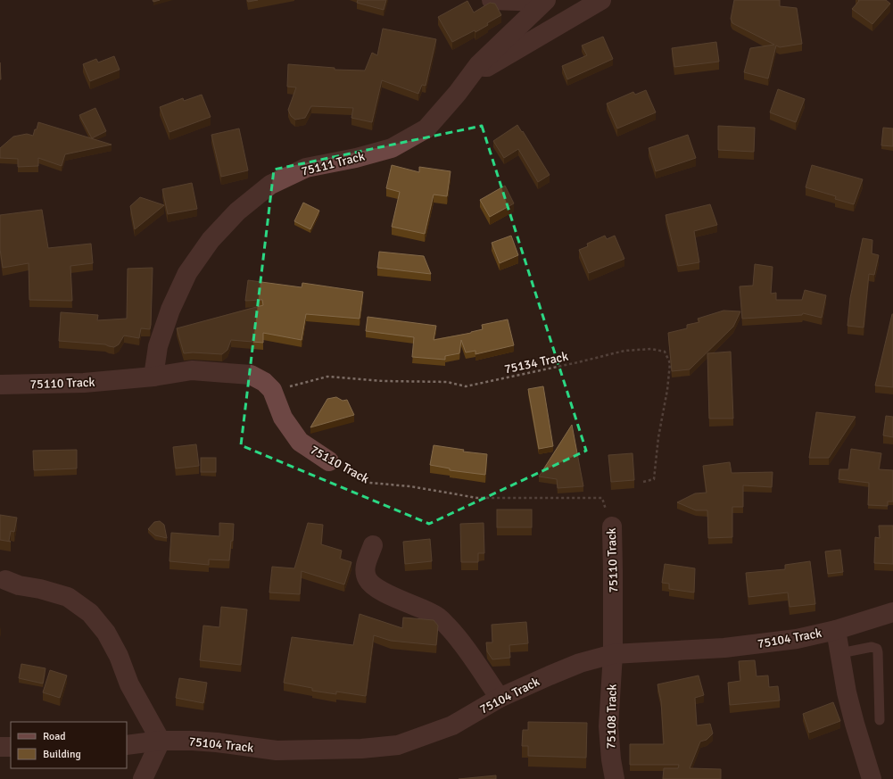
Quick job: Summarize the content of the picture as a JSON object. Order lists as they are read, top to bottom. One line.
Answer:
{"streets":{"street":["75111 Track","75110 Track","75104 Track","75108 Track"],"path":["75134 Track"]},"crossings":[["75111 Track","75110 Track"],["75134 Track","75110 Track"],["75110 Track","75104 Track"],["75110 Track","75108 Track"],["75104 Track","75108 Track"]],"legend":["Road","Building"]}
